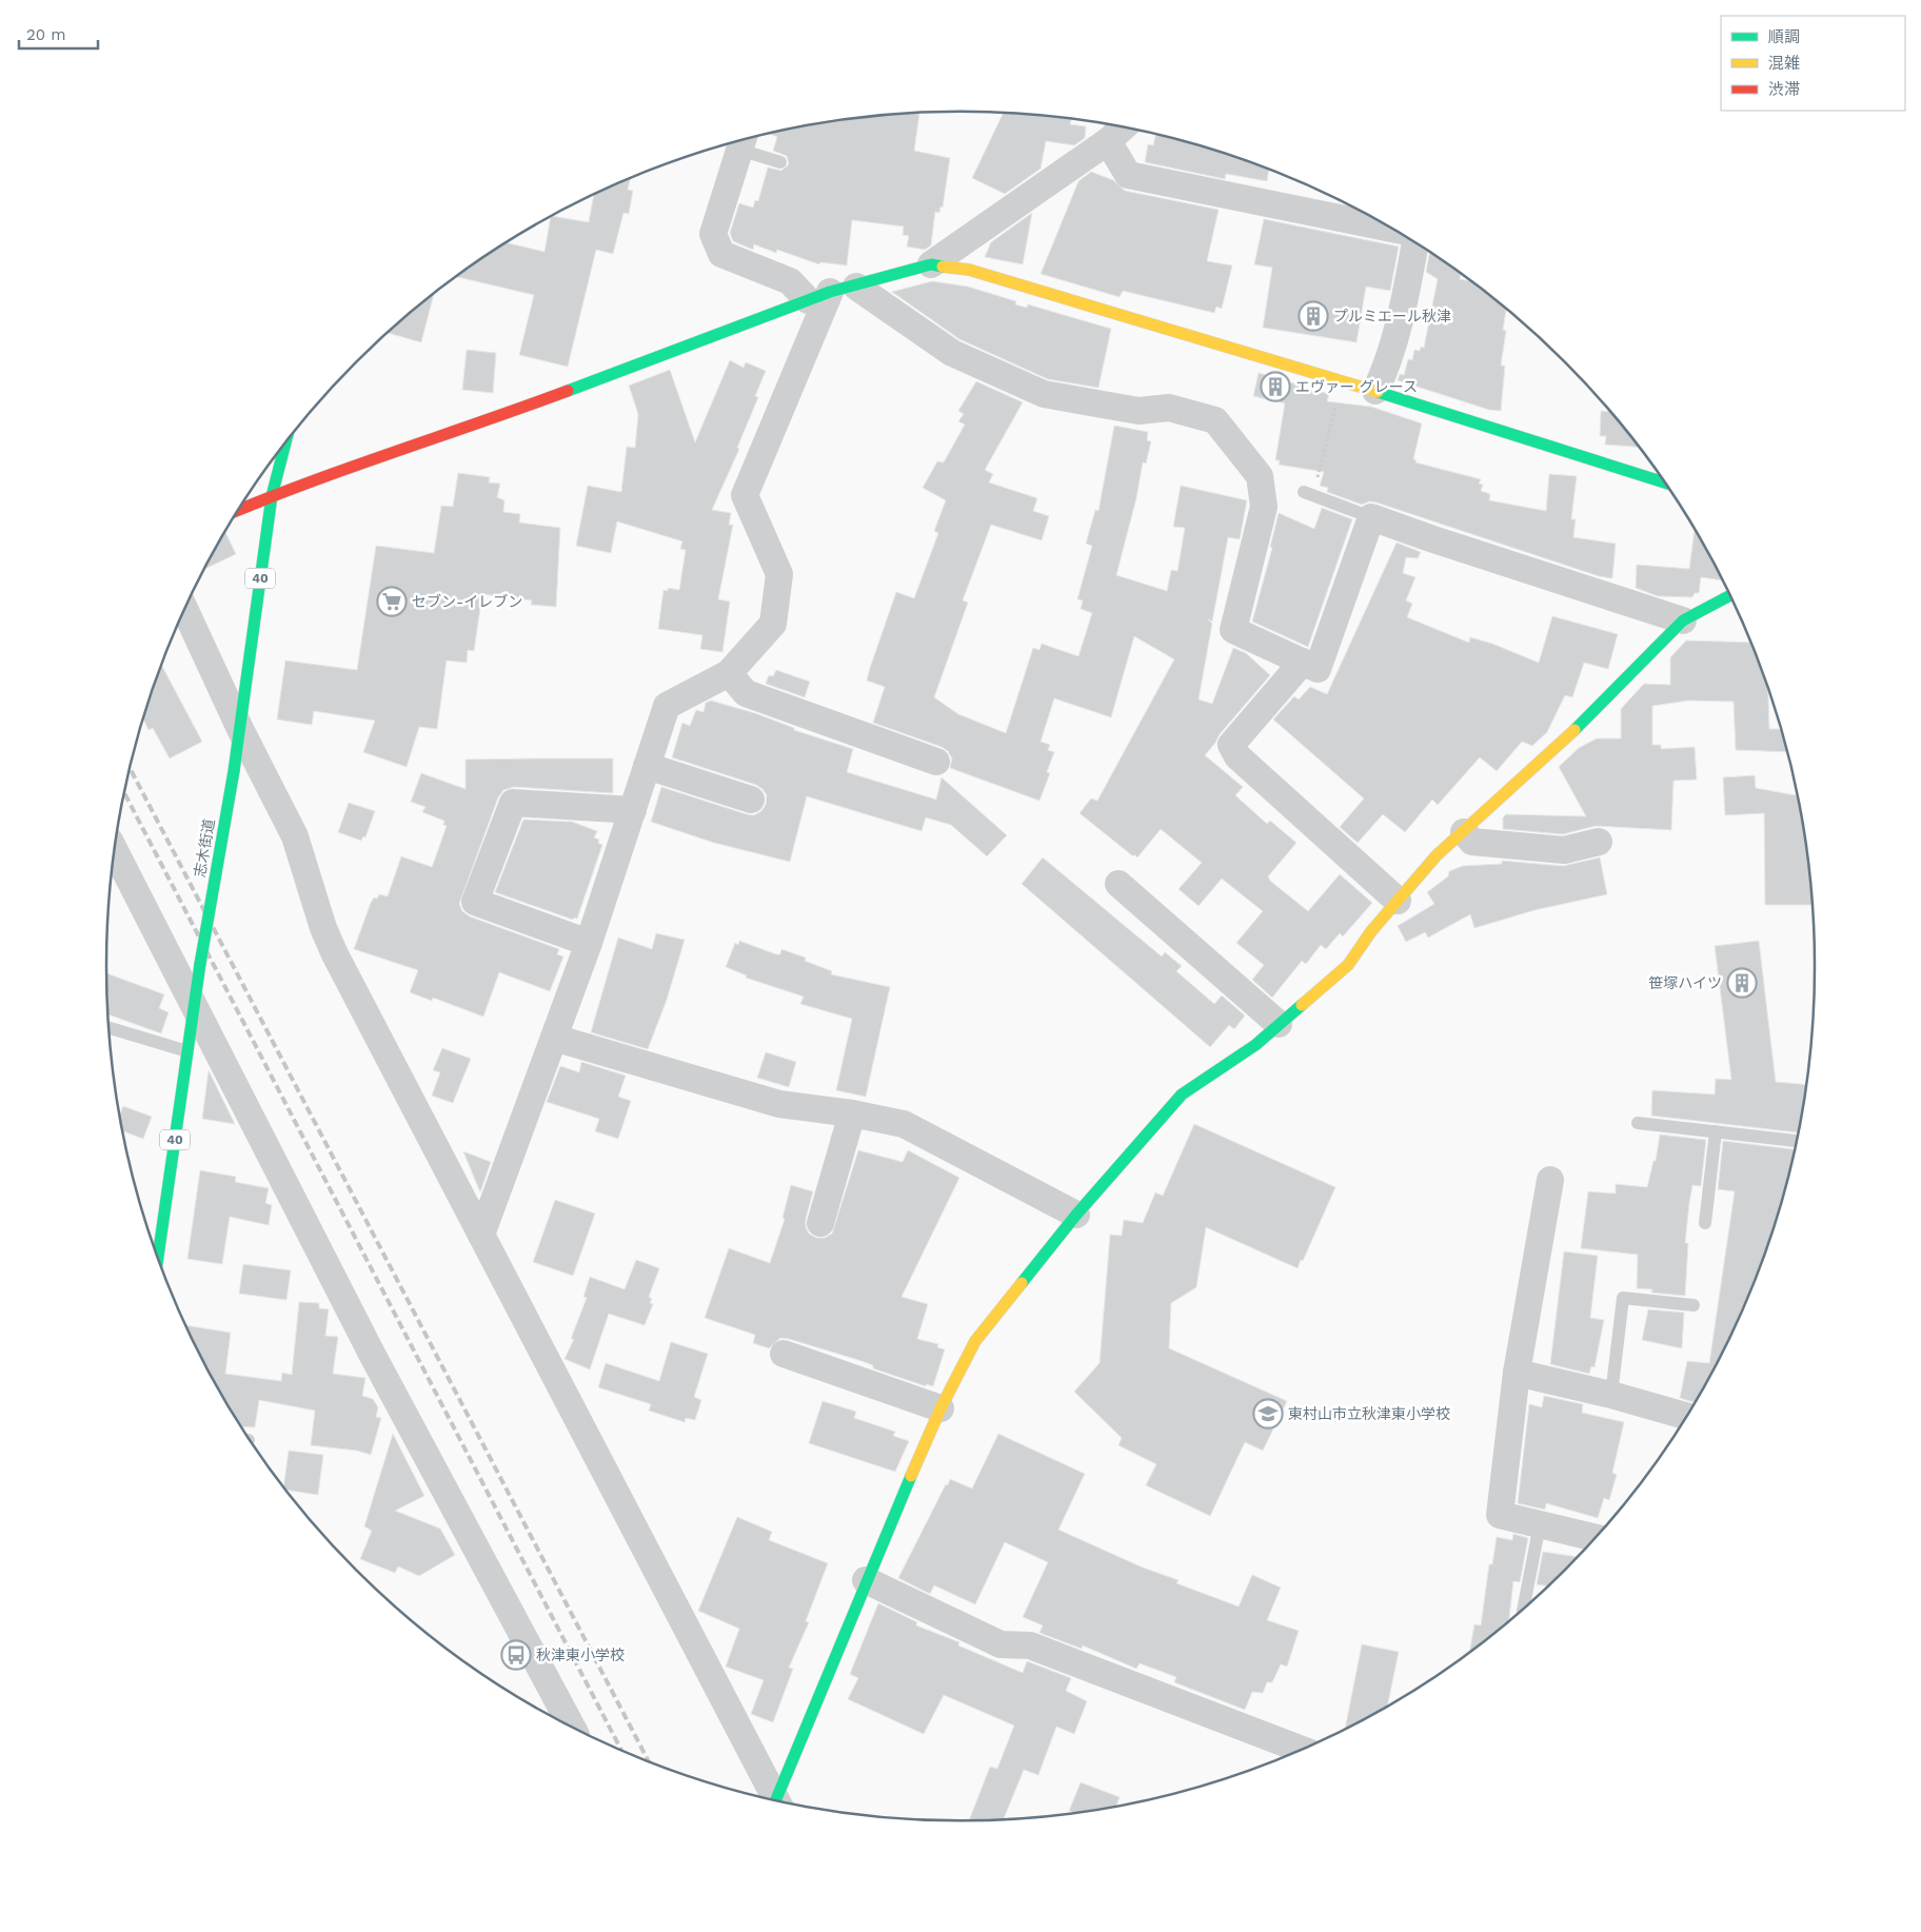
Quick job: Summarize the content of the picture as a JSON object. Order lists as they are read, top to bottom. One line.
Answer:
{"streets":{"street":["40","志木街道"]},"places":{"building":["プルミエール秋津","エヴァー グレース","笹塚ハイツ"],"supermarket":["セブン-イレブン"],"school or university":["東村山市立秋津東小学校"],"bus stop":["秋津東小学校"]},"legend":["順調","混雑","渋滞"],"scale_bar":"20 m"}
